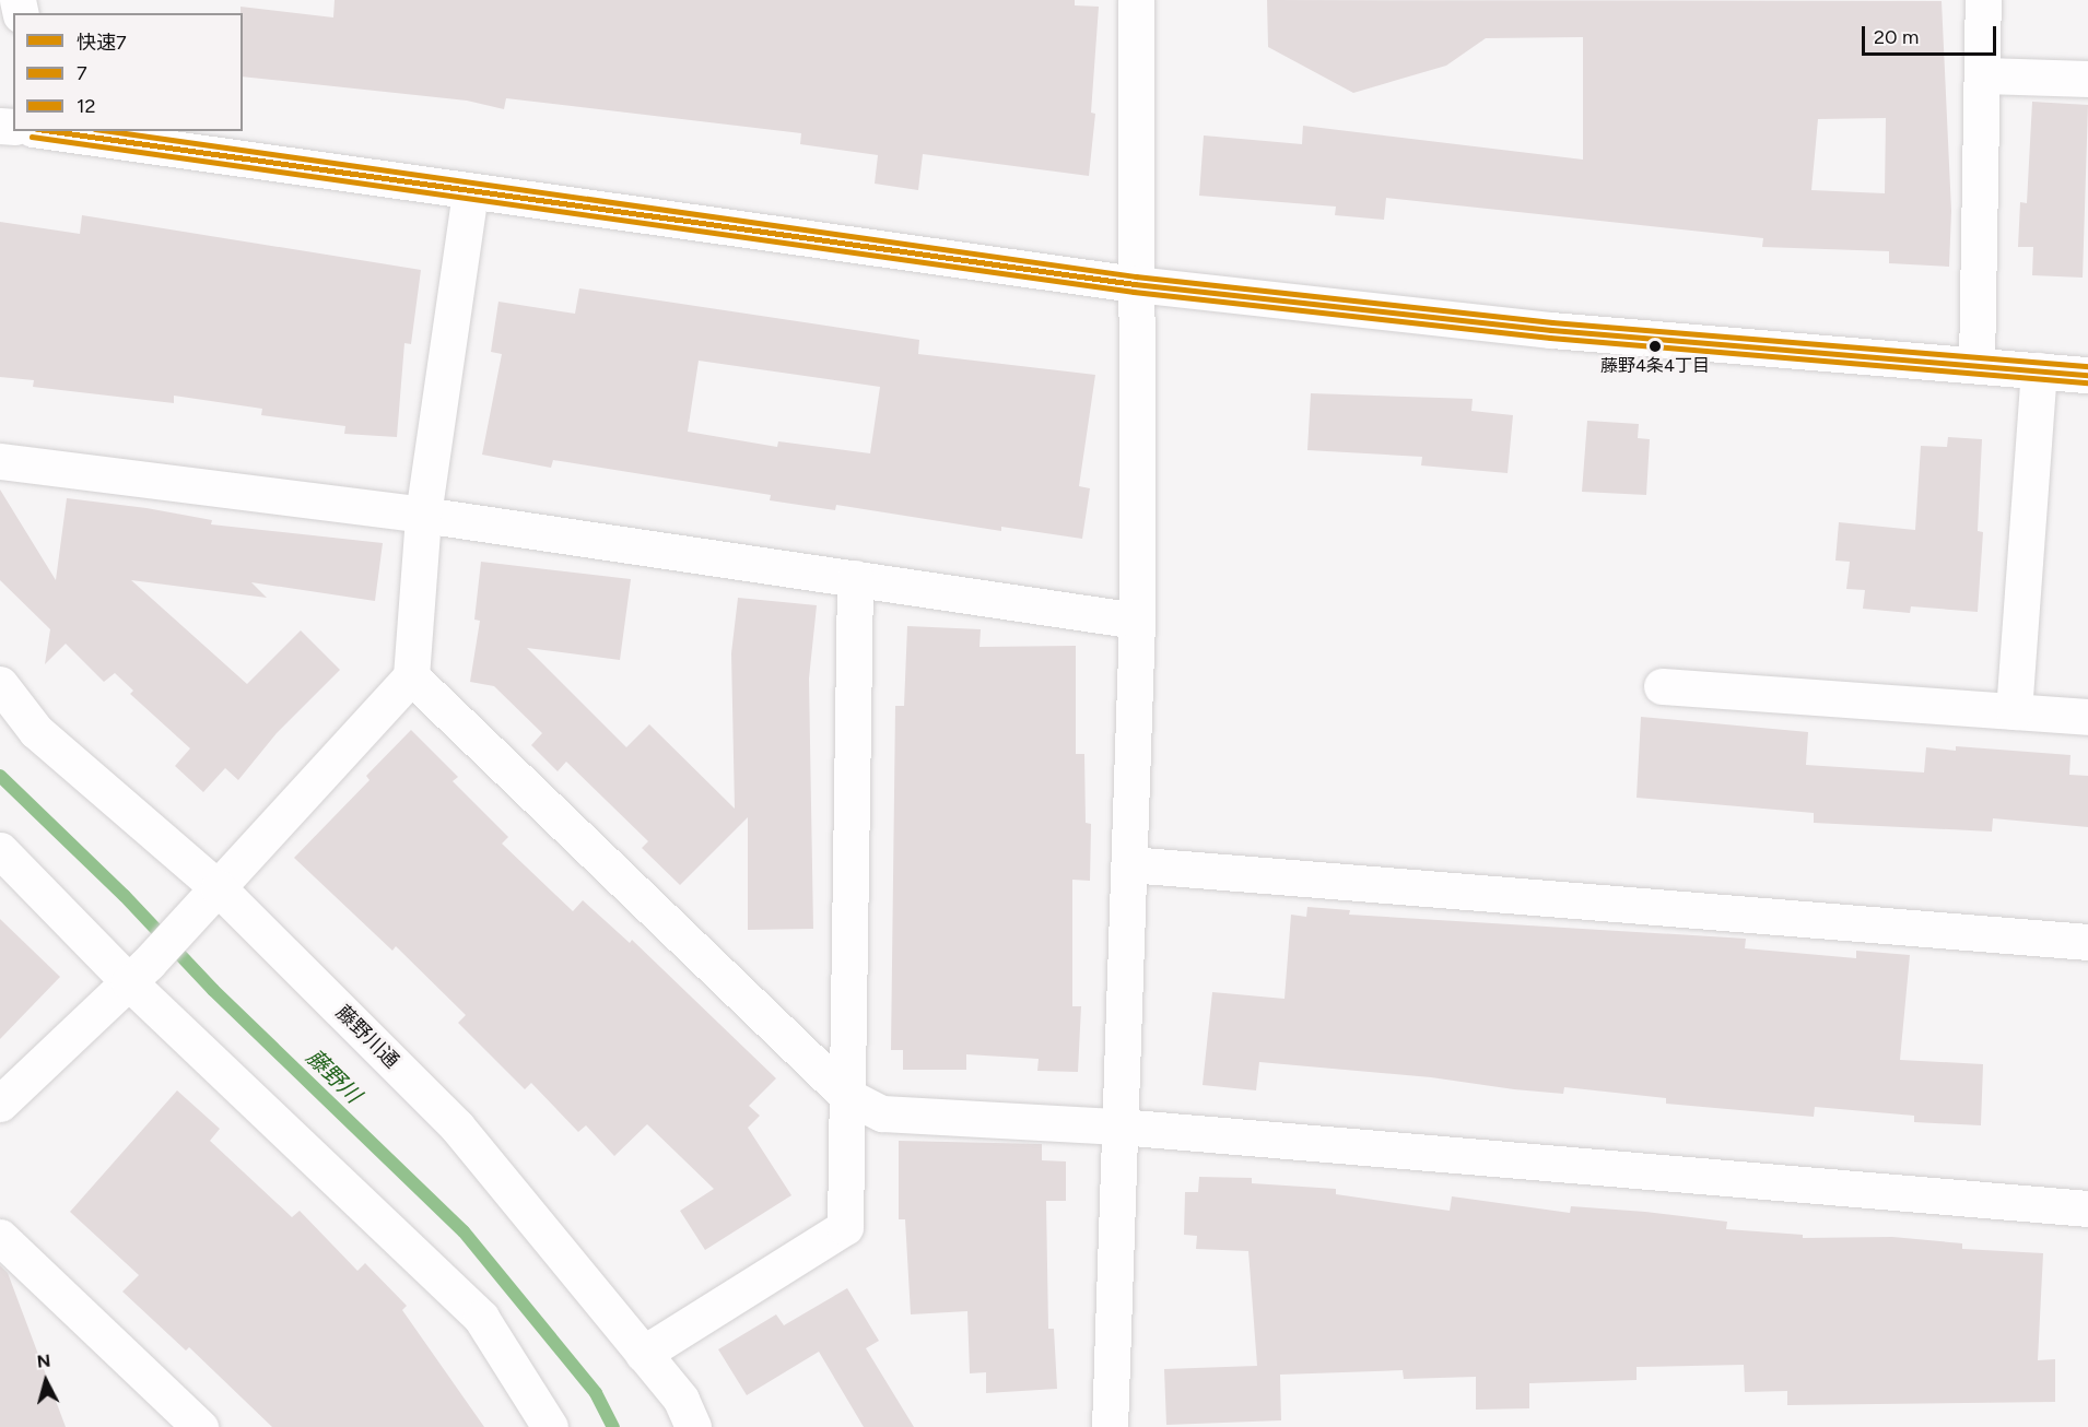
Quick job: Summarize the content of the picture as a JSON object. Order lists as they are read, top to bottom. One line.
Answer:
{"streets":{"street":["藤野川通"]},"water":["藤野川"],"places":["藤野4条4丁目"],"lines":["transit line 快速7","transit line 12","transit line 7"],"legend":["快速7","7","12"],"scale_bar":"20 m","north":"top"}
